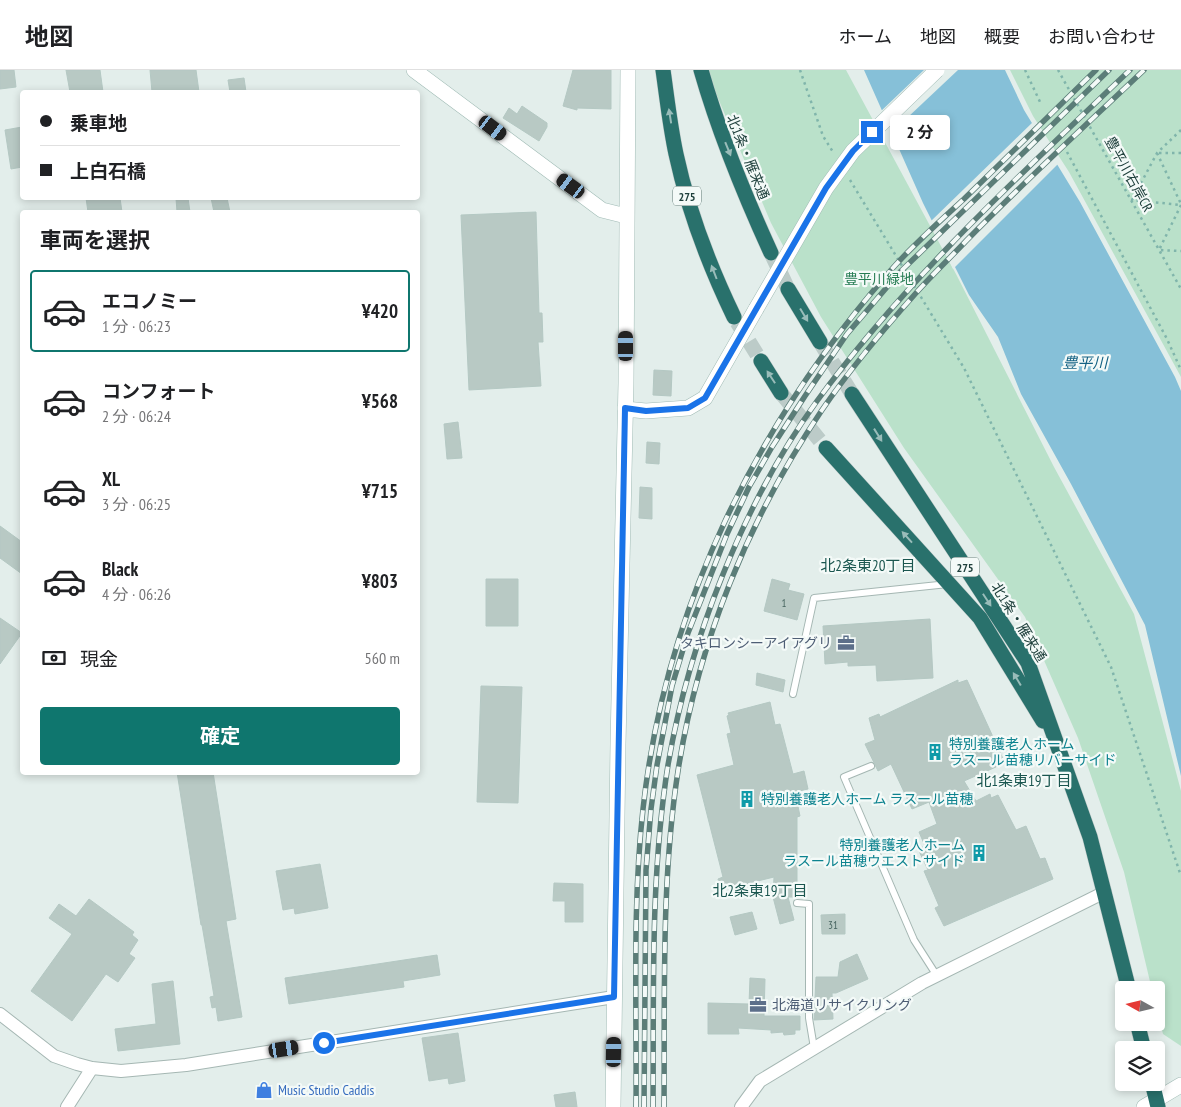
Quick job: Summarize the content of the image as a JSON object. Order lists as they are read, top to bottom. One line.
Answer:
{"streets":{"highway":["北1条・雁来通","275"],"path":["豊平川右岸CR"]},"districts":["北2条東20丁目","北1条東19丁目","北2条東19丁目"],"water":["豊平川"],"parks":["豊平川緑地"],"places":{"office":["タキロンシーアイアグリ","北海道リサイクリング"],"building":["特別養護老人ホーム ラスール苗穂リバーサイド","特別養護老人ホーム ラスール苗穂","特別養護老人ホーム ラスール苗穂ウエストサイド"],"shop":["Music Studio Caddis"]},"house_numbers":["1","31"],"north":"left","page":{"header":"地図","nav":["ホーム","地図","概要","お問い合わせ"],"banner":["乗車地","上白石橋"],"bubble":"2 分","heading":"車両を選択","list":[{"name":"エコノミー","note":"1 分 · 06:23","value":"¥420"},{"name":"コンフォート","note":"2 分 · 06:24","value":"¥568"},{"name":"XL","note":"3 分 · 06:25","value":"¥715"},{"name":"Black","note":"4 分 · 06:26","value":"¥803"}],"pay":["現金","560 m"],"buttons":"確定"}}
